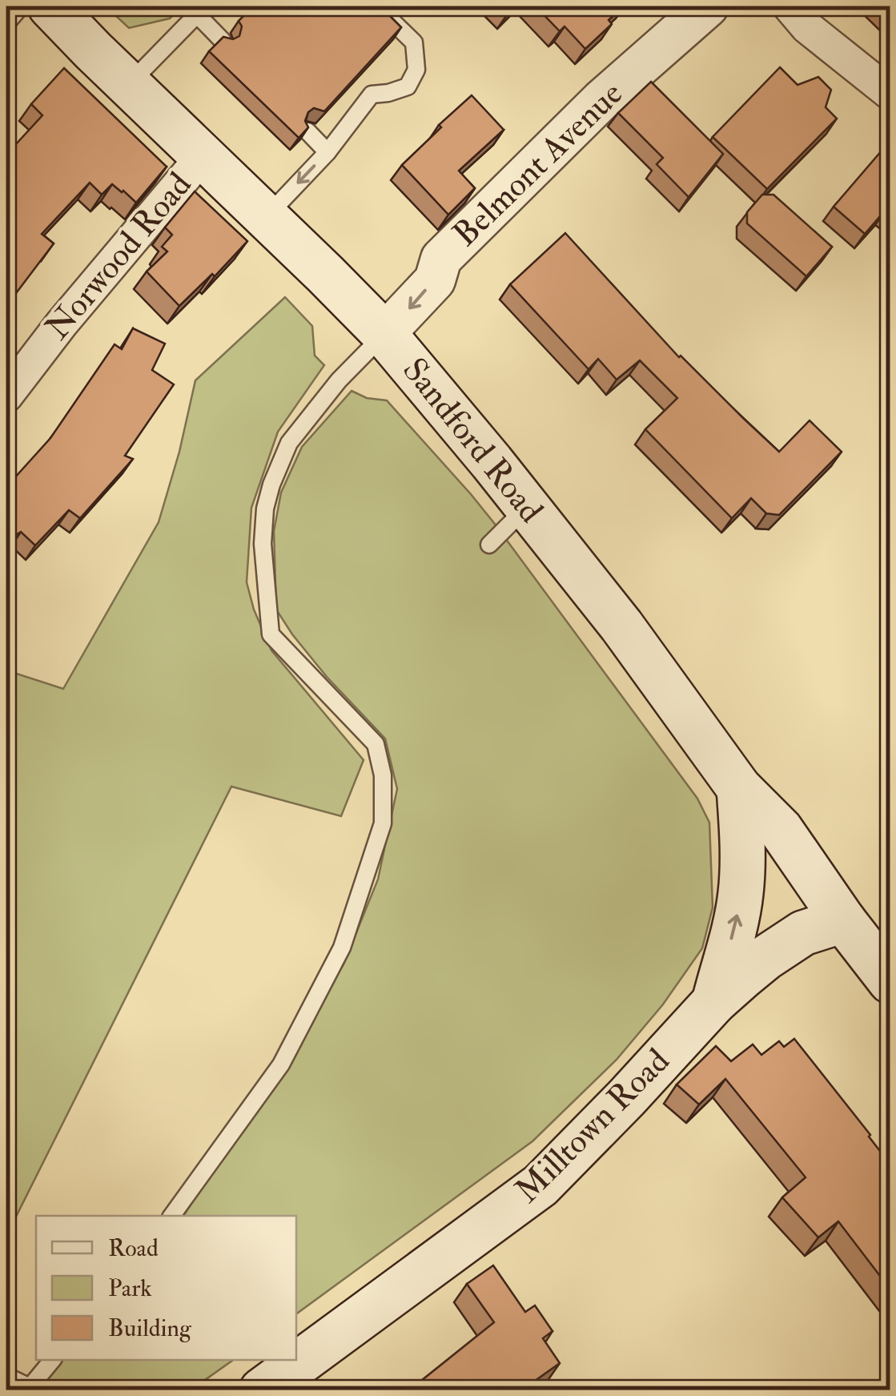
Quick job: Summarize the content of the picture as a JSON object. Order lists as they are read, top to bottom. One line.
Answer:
{"streets":{"main road":["Sandford Road","Milltown Road"],"street":["Belmont Avenue","Norwood Road"]},"crossings":[["Belmont Avenue","Sandford Road"],["Norwood Road","Sandford Road"],["Sandford Road","Milltown Road"]],"one_way":["Belmont Avenue"],"legend":["Road","Park","Building"]}
